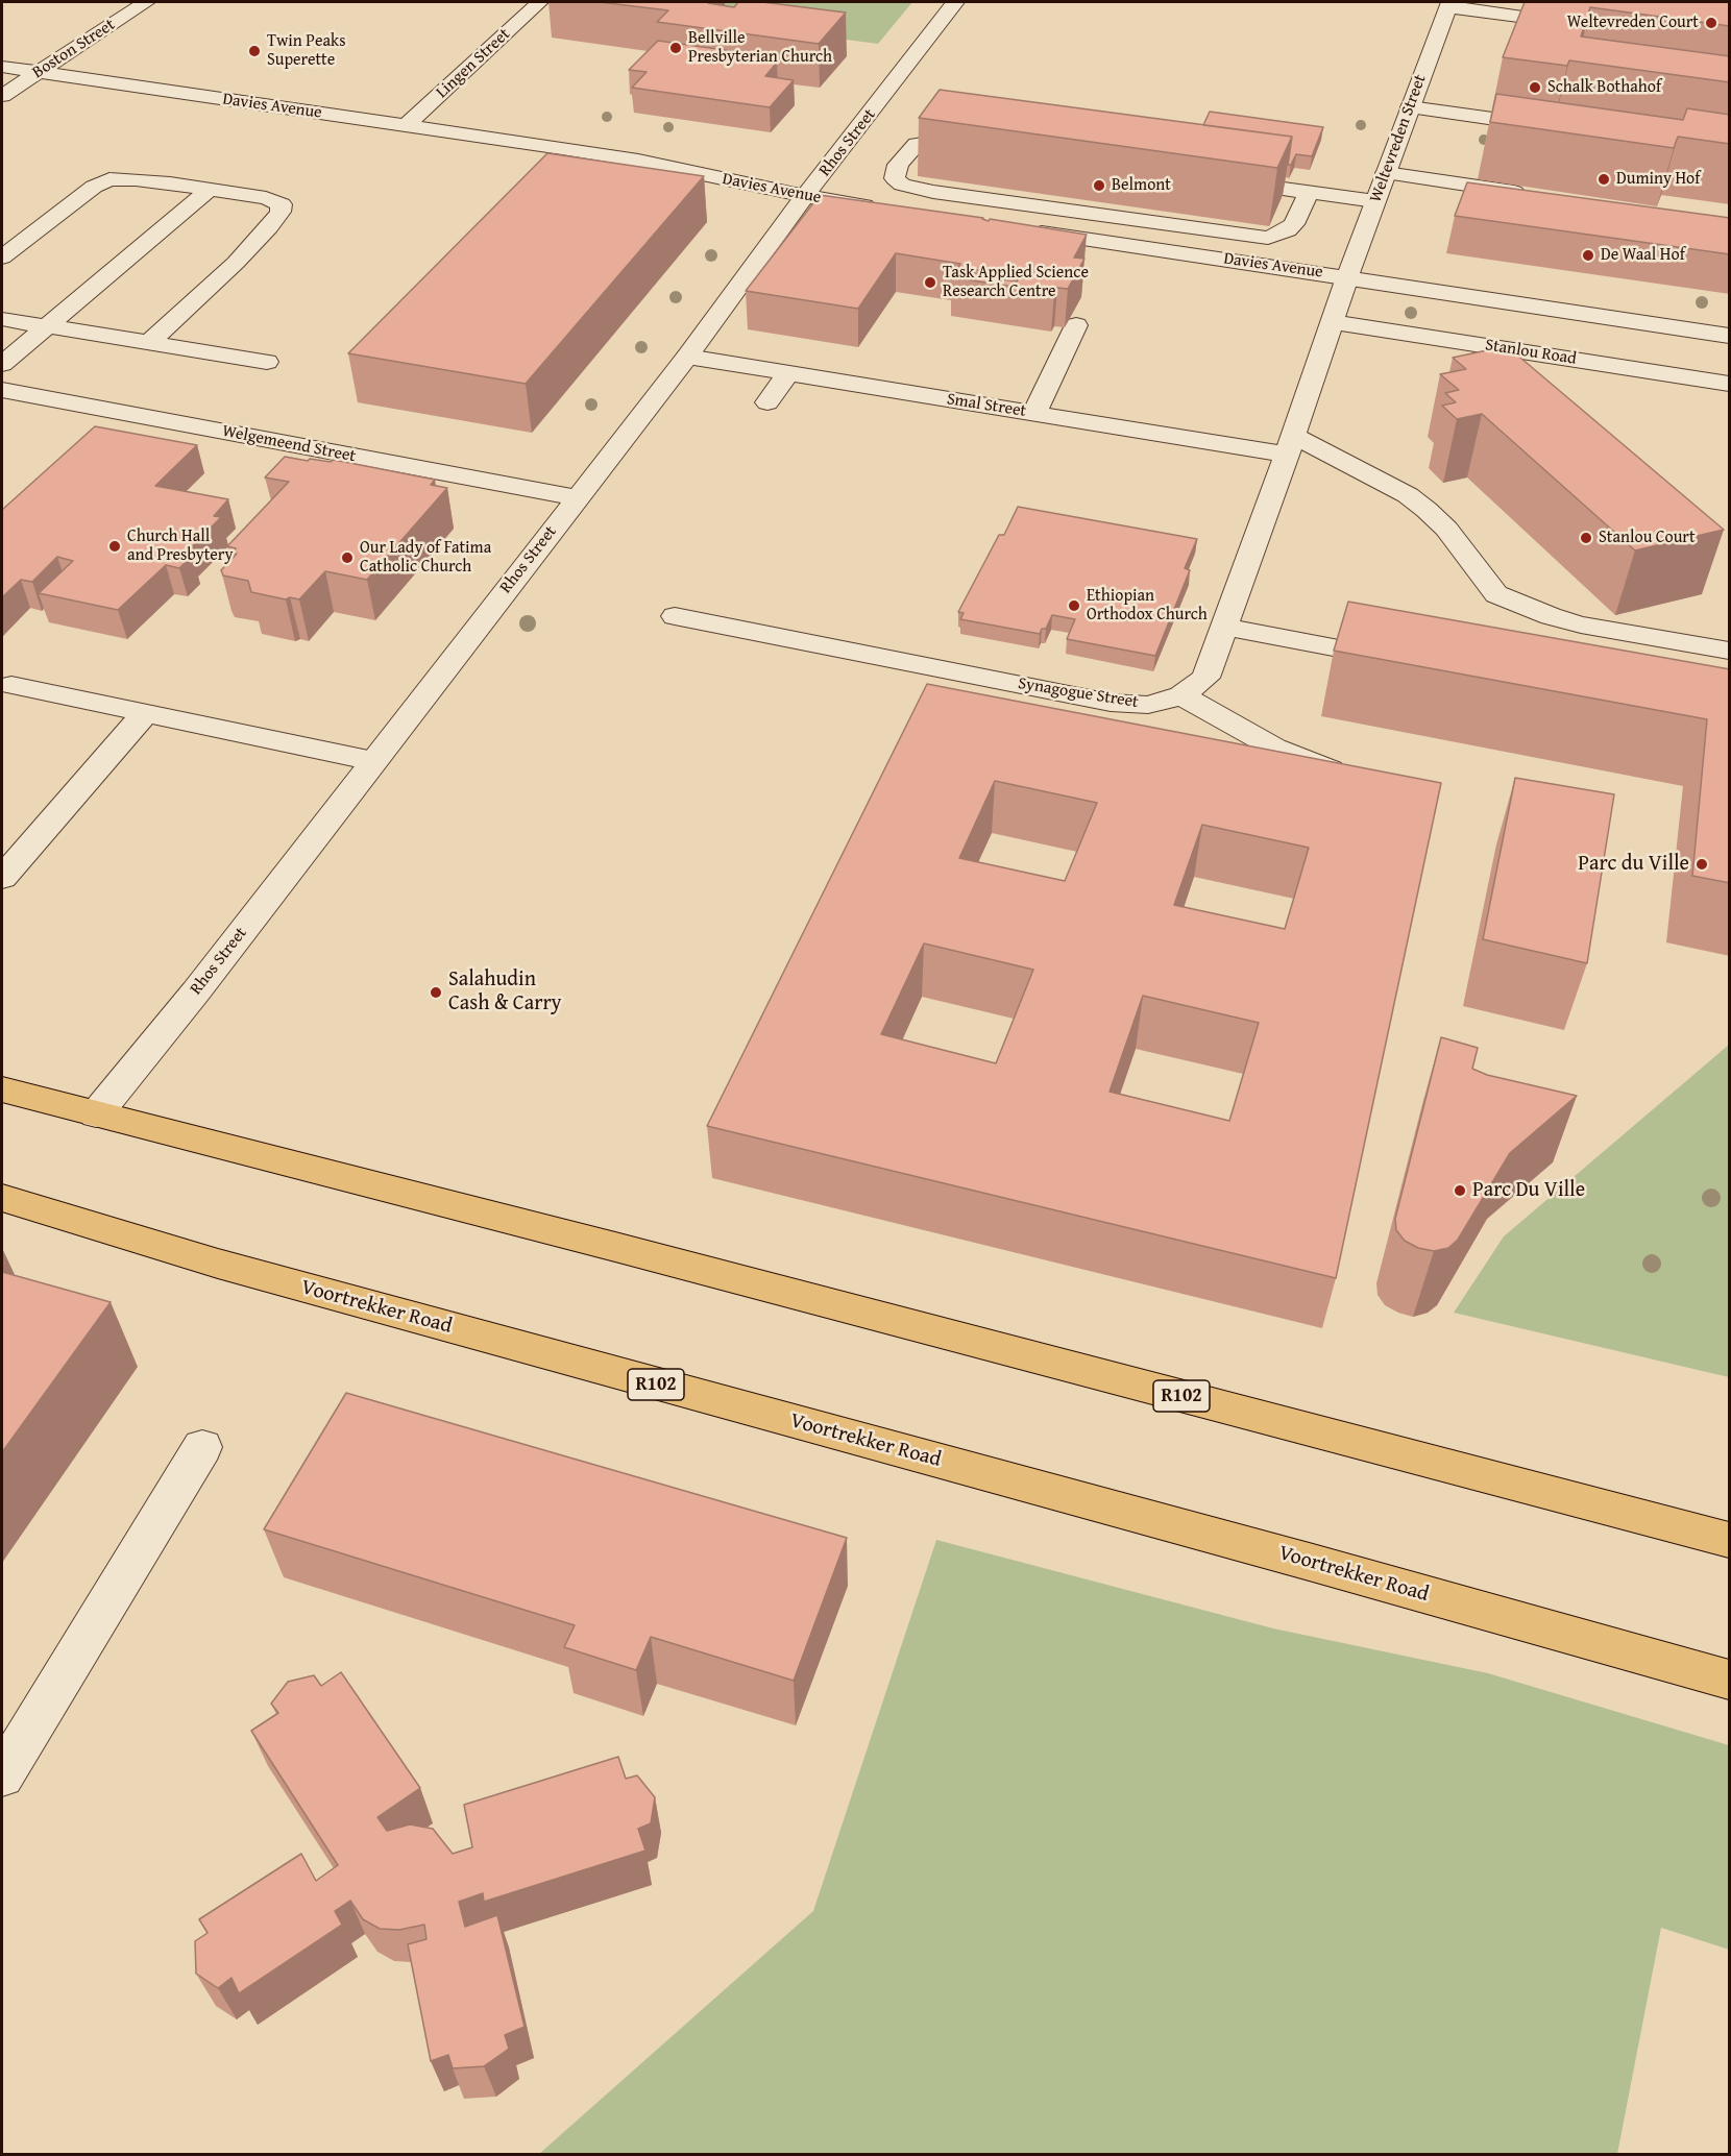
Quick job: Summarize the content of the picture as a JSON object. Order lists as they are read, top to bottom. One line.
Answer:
{"streets":{"main road":["Voortrekker Road","R102"],"street":["Boston Street","Lingen Street","Davies Avenue","Weltevreden Street","Rhos Street","Stanlou Road","Smal Street","Welgemeend Street","Synagogue Street"]},"crossings":[["Boston Street","Davies Avenue"],["Lingen Street","Davies Avenue"],["Davies Avenue","Weltevreden Street"],["Davies Avenue","Rhos Street"],["Davies Avenue","Synagogue Street"],["Weltevreden Street","Synagogue Street"],["Rhos Street","Smal Street"],["Rhos Street","Welgemeend Street"],["Rhos Street","R102"],["Stanlou Road","Synagogue Street"],["Smal Street","Synagogue Street"]],"places":["Weltevreden Court","Bellville Presbyterian Church","Twin Peaks Superette","Schalk Bothahof","Duminy Hof","Belmont","De Waal Hof","Task Applied Science Research Centre","Stanlou Court","Church Hall and Presbytery","Our Lady of Fatima Catholic Church","Ethiopian Orthodox Church","Parc du Ville","Salahudin Cash & Carry","Parc Du Ville"]}
